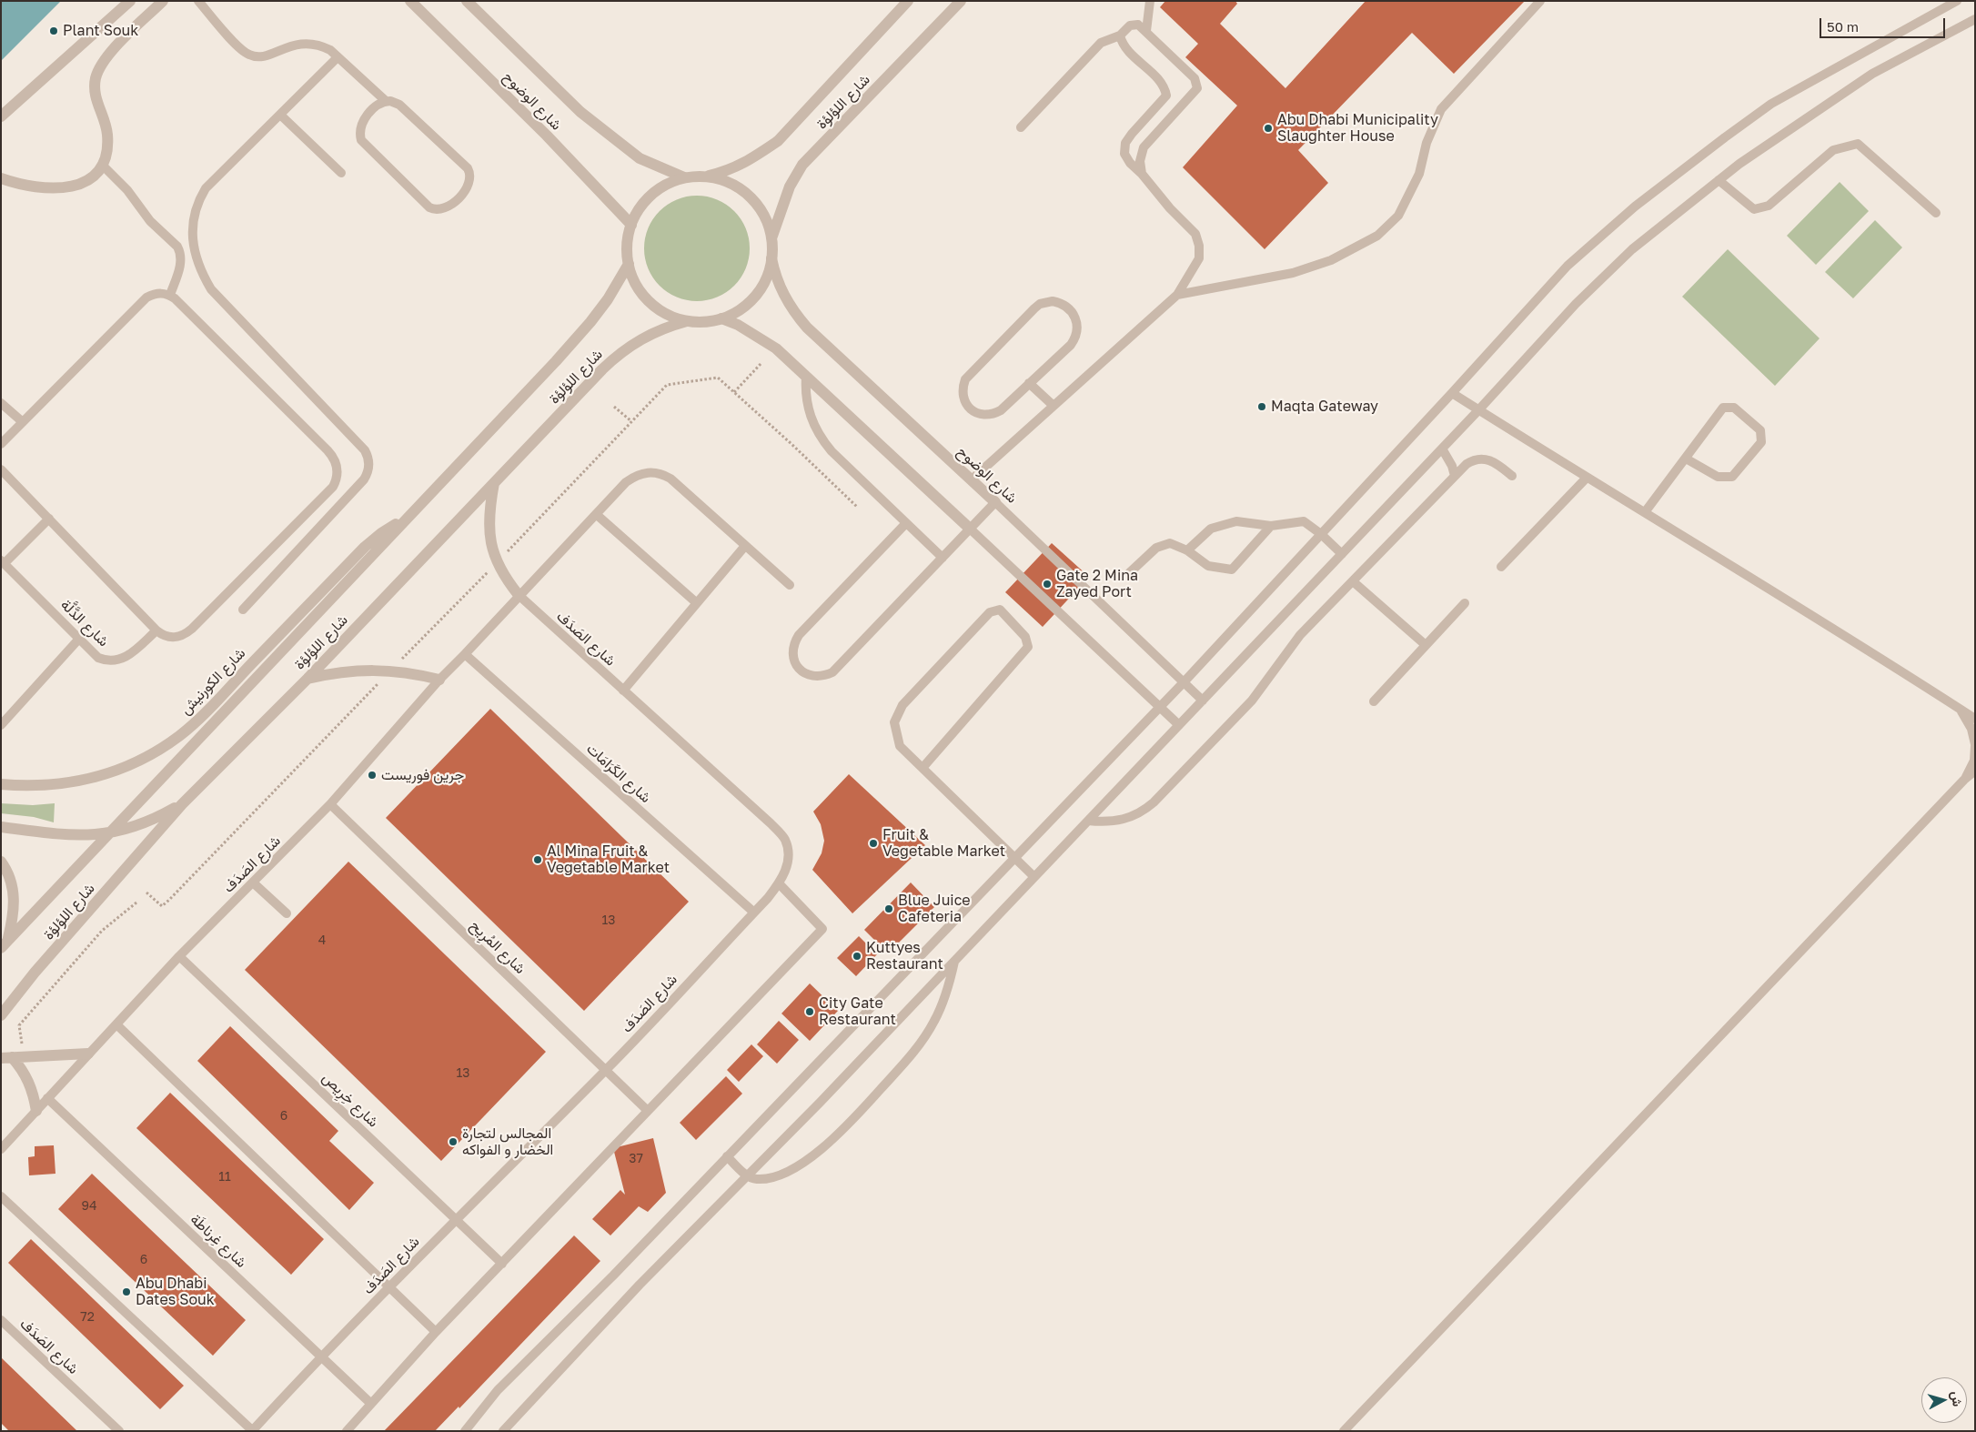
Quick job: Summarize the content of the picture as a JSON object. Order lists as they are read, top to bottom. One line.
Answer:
{"streets":{"street":["شارع الوضوح","شارع اللؤلؤة","شارع الكورنيش"],"lane":["شارع الدَّلَّة","شارع الصَدَف","شارع الكَرَامَات","شارع المُرِيح","شارع خِرِيص","شارع غِرناطَة"]},"crossings":[["شارع الوضوح","شارع اللؤلؤة"],["شارع اللؤلؤة","شارع الكورنيش"],["شارع الصَدَف","شارع الكَرَامَات"],["شارع الصَدَف","شارع المُرِيح"],["شارع الصَدَف","شارع خِرِيص"],["شارع الصَدَف","شارع غِرناطَة"]],"places":["Plant Souk","Abu Dhabi Municipality Slaughter House","Maqta Gateway","Gate 2 Mina Zayed Port","جرين فوريست","Fruit & Vegetable Market","Al Mina Fruit & Vegetable Market","Blue Juice Cafeteria","Kuttyes Restaurant","City Gate Restaurant","المجالس لتجارة الخضار و الفواكه","Abu Dhabi Dates Souk"],"house_numbers":["13","4","13","6","37","11","94","6","72"],"scale_bar":"50 m","north":"right"}
